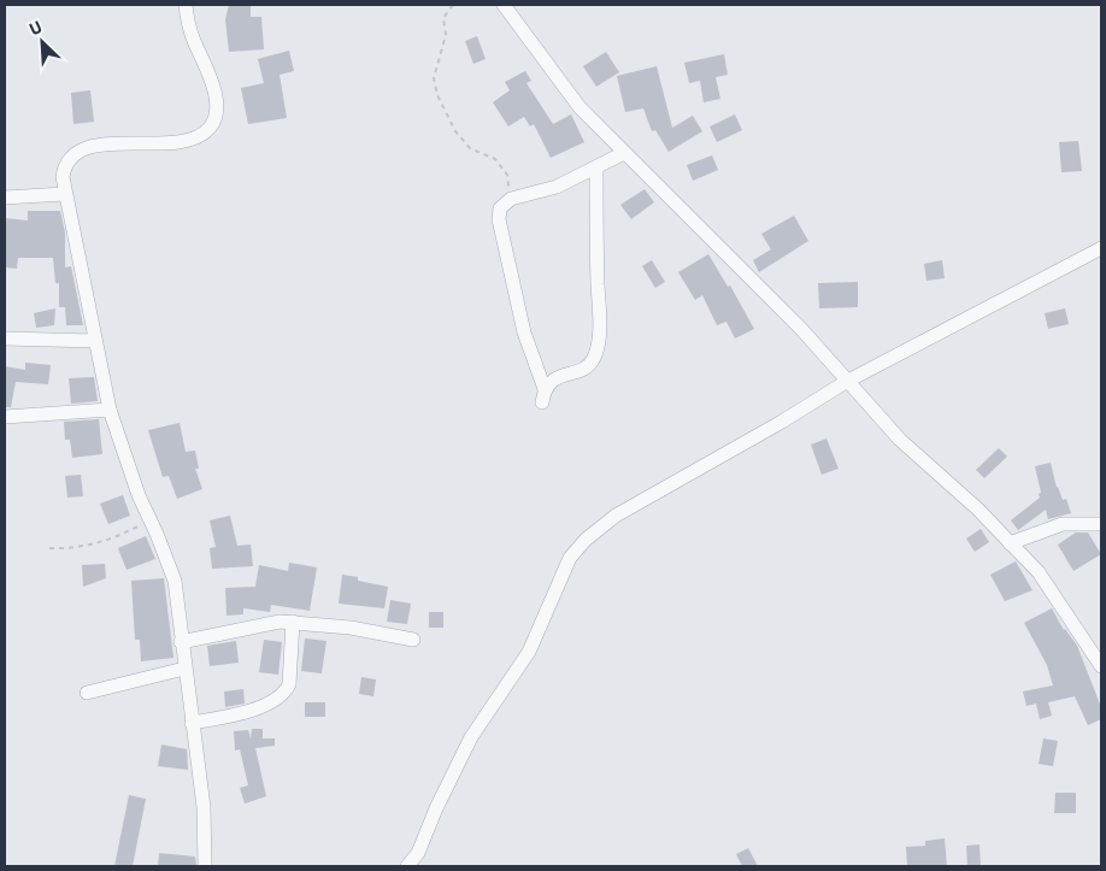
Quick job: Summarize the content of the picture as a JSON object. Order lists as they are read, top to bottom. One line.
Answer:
{"north":"top left"}
